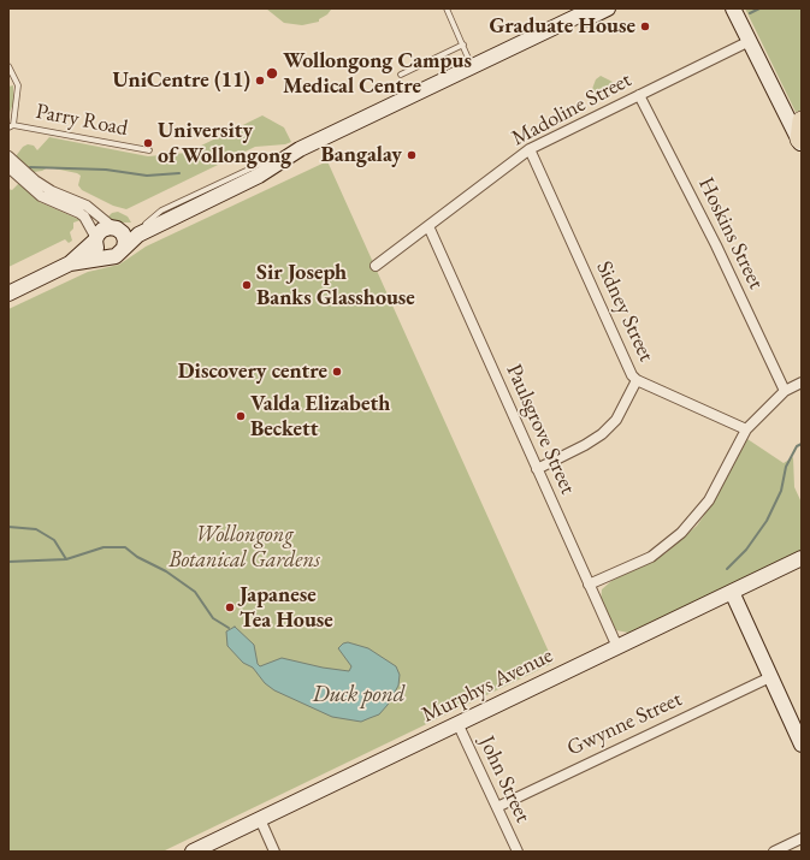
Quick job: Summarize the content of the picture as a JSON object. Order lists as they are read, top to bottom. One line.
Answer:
{"streets":{"main road":["Murphys Avenue"],"street":["Madoline Street","Hoskins Street","Sidney Street","Paulsgrove Street","Gwynne Street","John Street"],"lane":["Parry Road"]},"crossings":[["Madoline Street","Hoskins Street"],["Madoline Street","Sidney Street"],["Madoline Street","Paulsgrove Street"],["Paulsgrove Street","Murphys Avenue"],["Murphys Avenue","John Street"],["Gwynne Street","John Street"]],"water":["Duck pond"],"parks":["Wollongong Botanical Gardens"],"places":["Graduate House","Wollongong Campus Medical Centre","UniCentre (11)","University of Wollongong","Bangalay","Sir Joseph Banks Glasshouse","Discovery centre","Valda Elizabeth Beckett","Japanese Tea House"]}
